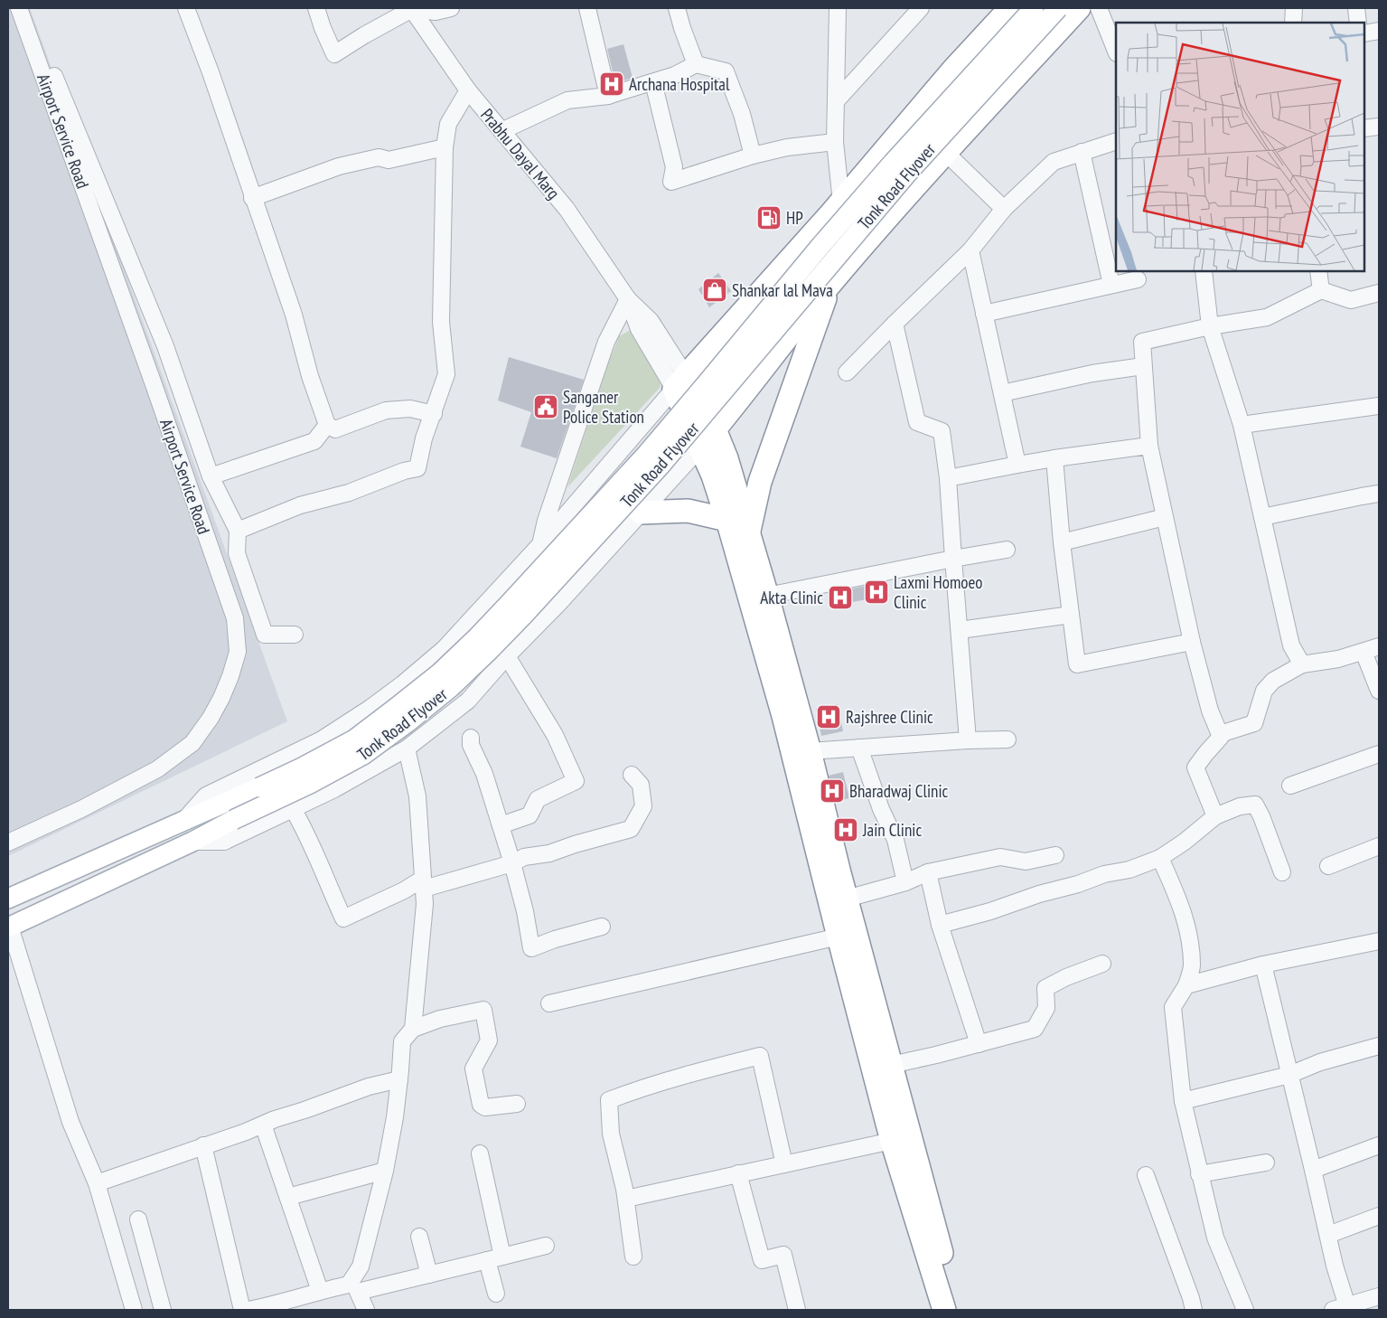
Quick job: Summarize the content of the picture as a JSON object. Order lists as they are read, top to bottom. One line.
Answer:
{"streets":{"main road":["Tonk Road Flyover"],"street":["Airport Service Road","Prabhu Dayal Marg"]},"places":{"hospital":["Archana Hospital","Laxmi Homoeo Clinic","Akta Clinic","Rajshree Clinic","Bharadwaj Clinic","Jain Clinic"],"fuel station":["HP"],"shop":["Shankar lal Mava"],"public building":["Sanganer Police Station"]}}
